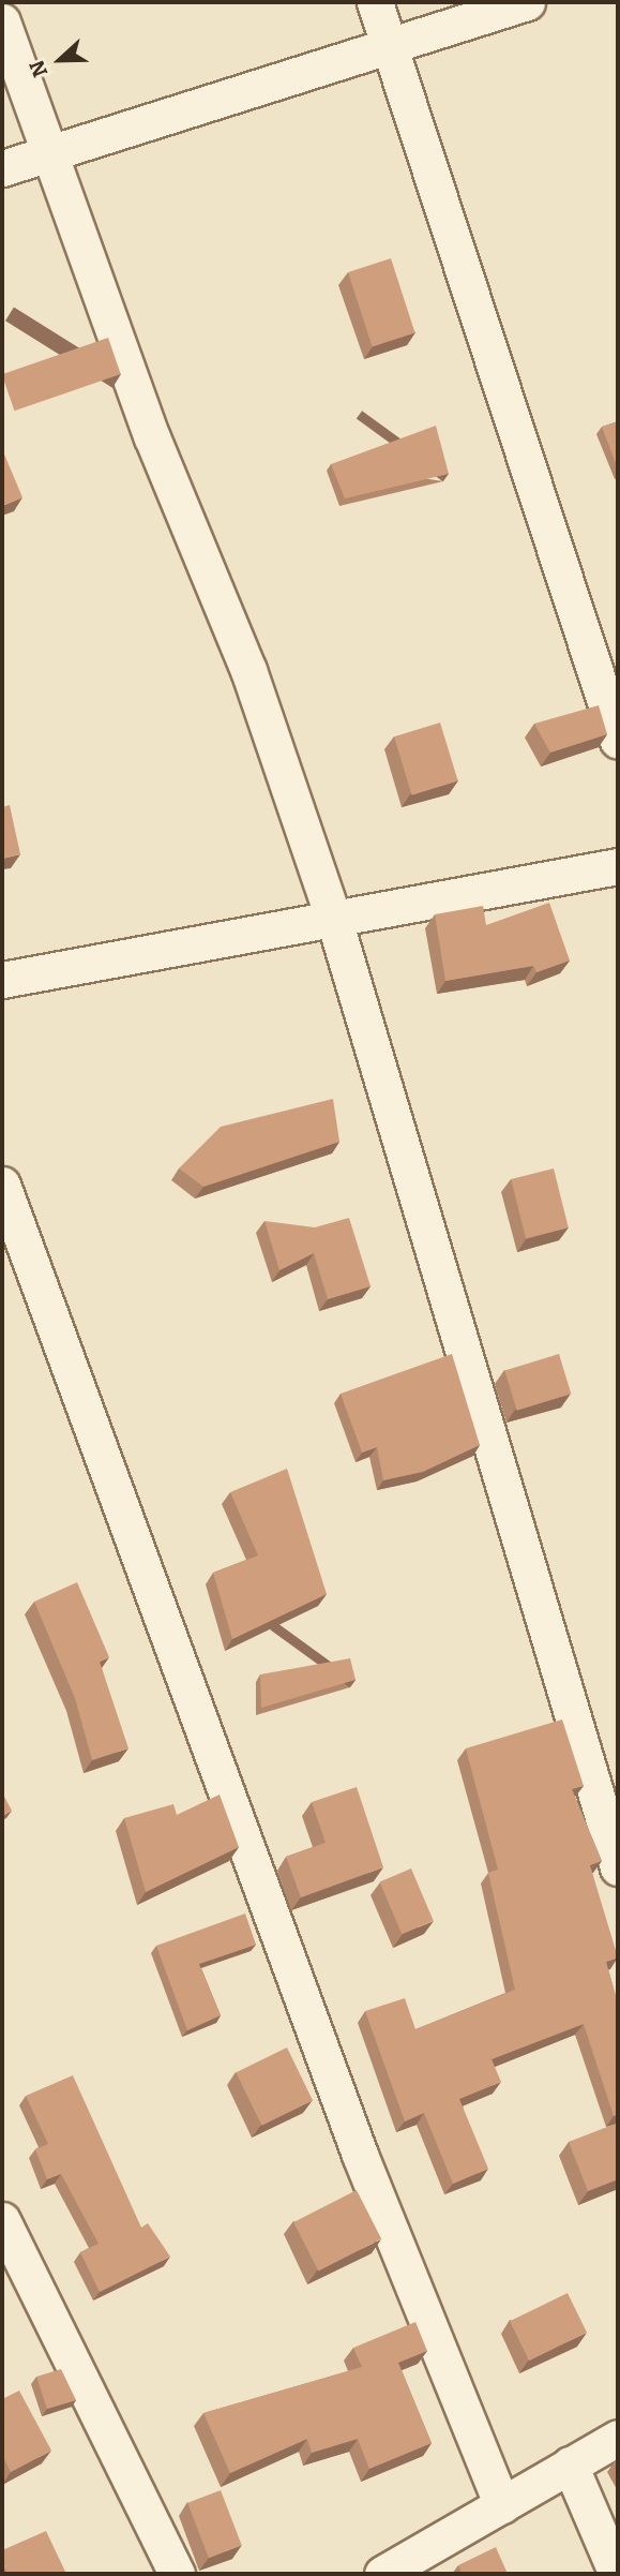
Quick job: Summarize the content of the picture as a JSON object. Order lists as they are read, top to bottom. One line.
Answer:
{"north":"left"}
